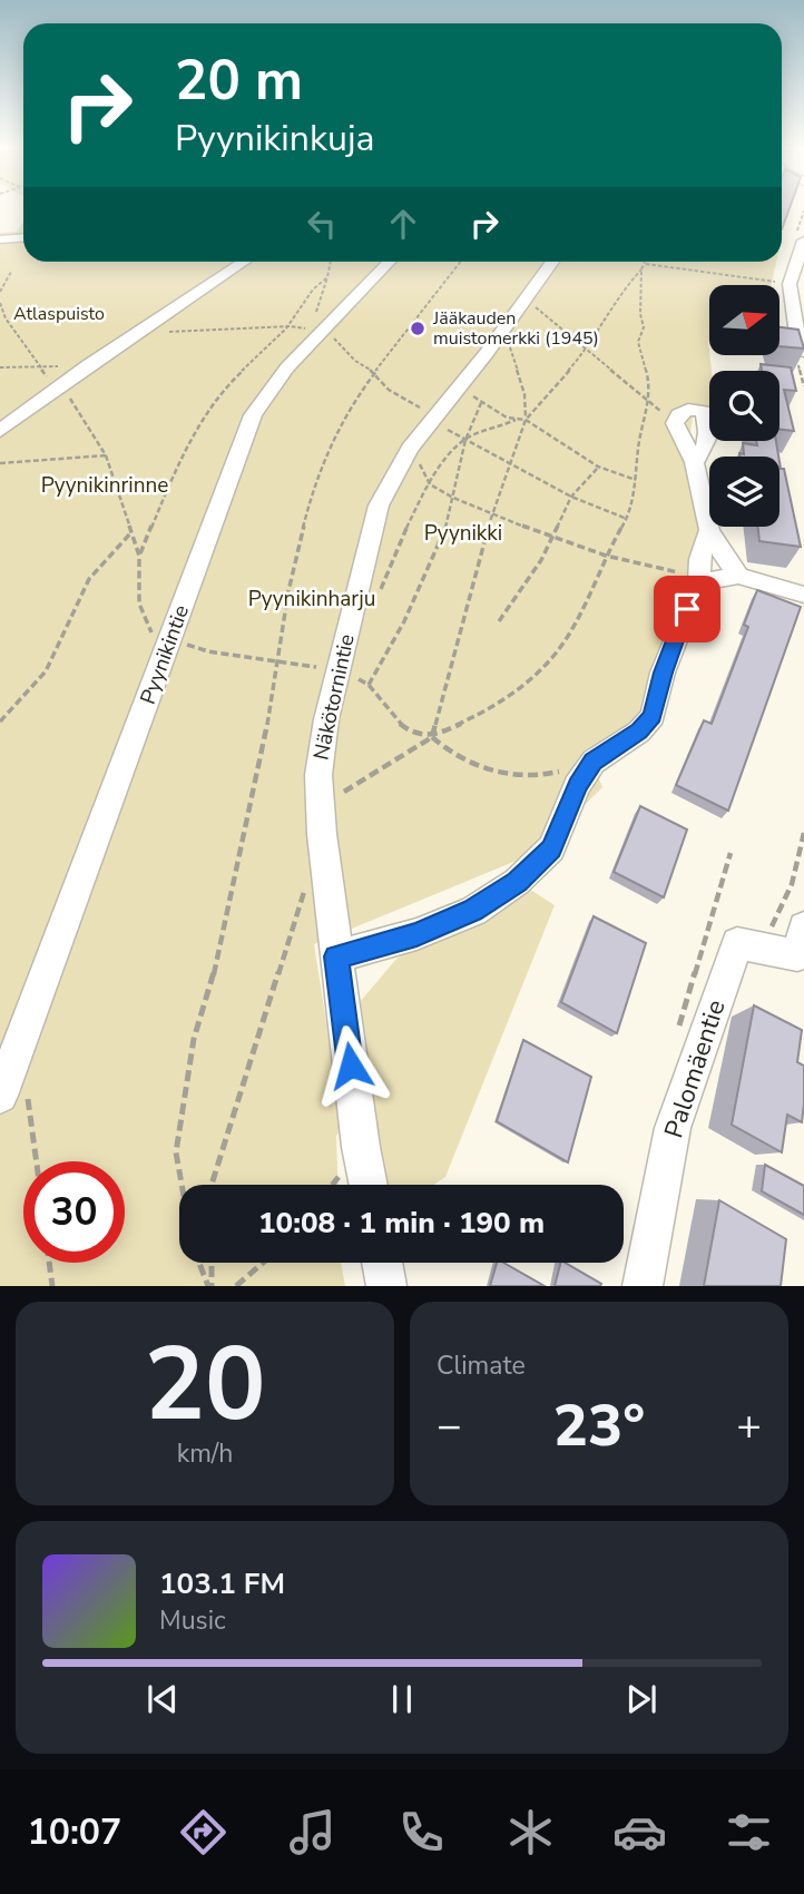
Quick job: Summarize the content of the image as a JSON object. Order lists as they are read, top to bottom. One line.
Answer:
{"streets":{"street":["Pyynikintie","Näkötornintie","Palomäentie"]},"parks":["Atlaspuisto","Pyynikinrinne","Pyynikki","Pyynikinharju"],"places":["Jääkauden muistomerkki (1945)"],"north":"right","page":{"turn":["20 m","Pyynikinkuja"],"limit":"30","trip":"10:08 · 1 min · 190 m","tile":[["20","km/h"],"Climate"],"heat":["−","23°","+"],"song":["103.1 FM","Music"],"tabs":"10:07"}}
